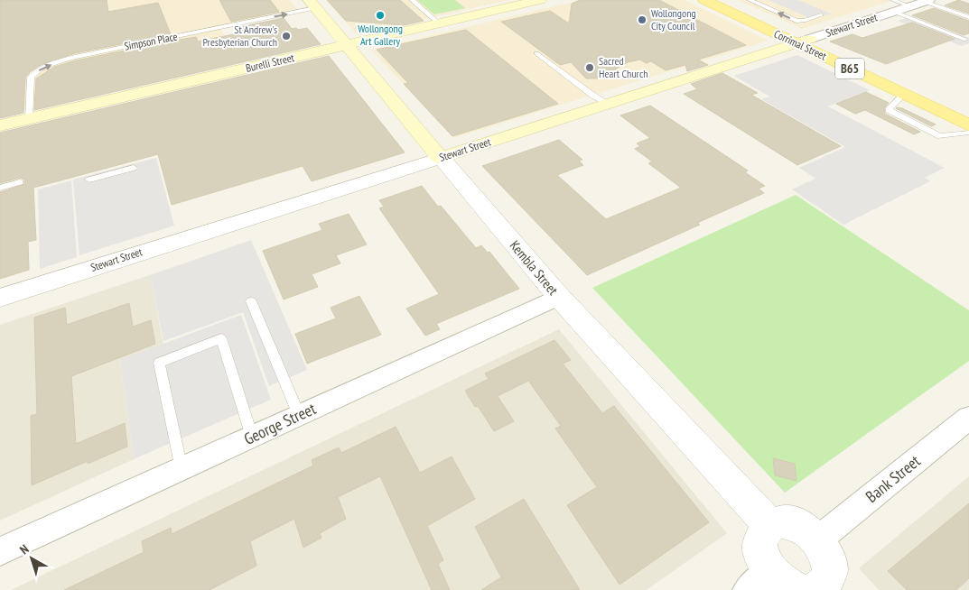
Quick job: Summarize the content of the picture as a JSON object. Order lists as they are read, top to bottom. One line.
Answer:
{"streets":{"main road":["Stewart Street","Corrimal Street","Burelli Street","B65","Kembla Street"],"street":["George Street","Bank Street"],"lane":["Simpson Place"]},"crossings":[["Stewart Street","Corrimal Street"],["Stewart Street","Kembla Street"],["Simpson Place","Burelli Street"],["Simpson Place","Kembla Street"],["Burelli Street","Kembla Street"],["Kembla Street","George Street"],["Kembla Street","Bank Street"]],"one_way":["Simpson Place"],"places":["Wollongong Art Gallery","Wollongong City Council","St Andrew's Presbyterian Church","Sacred Heart Church"],"north":"top left"}
